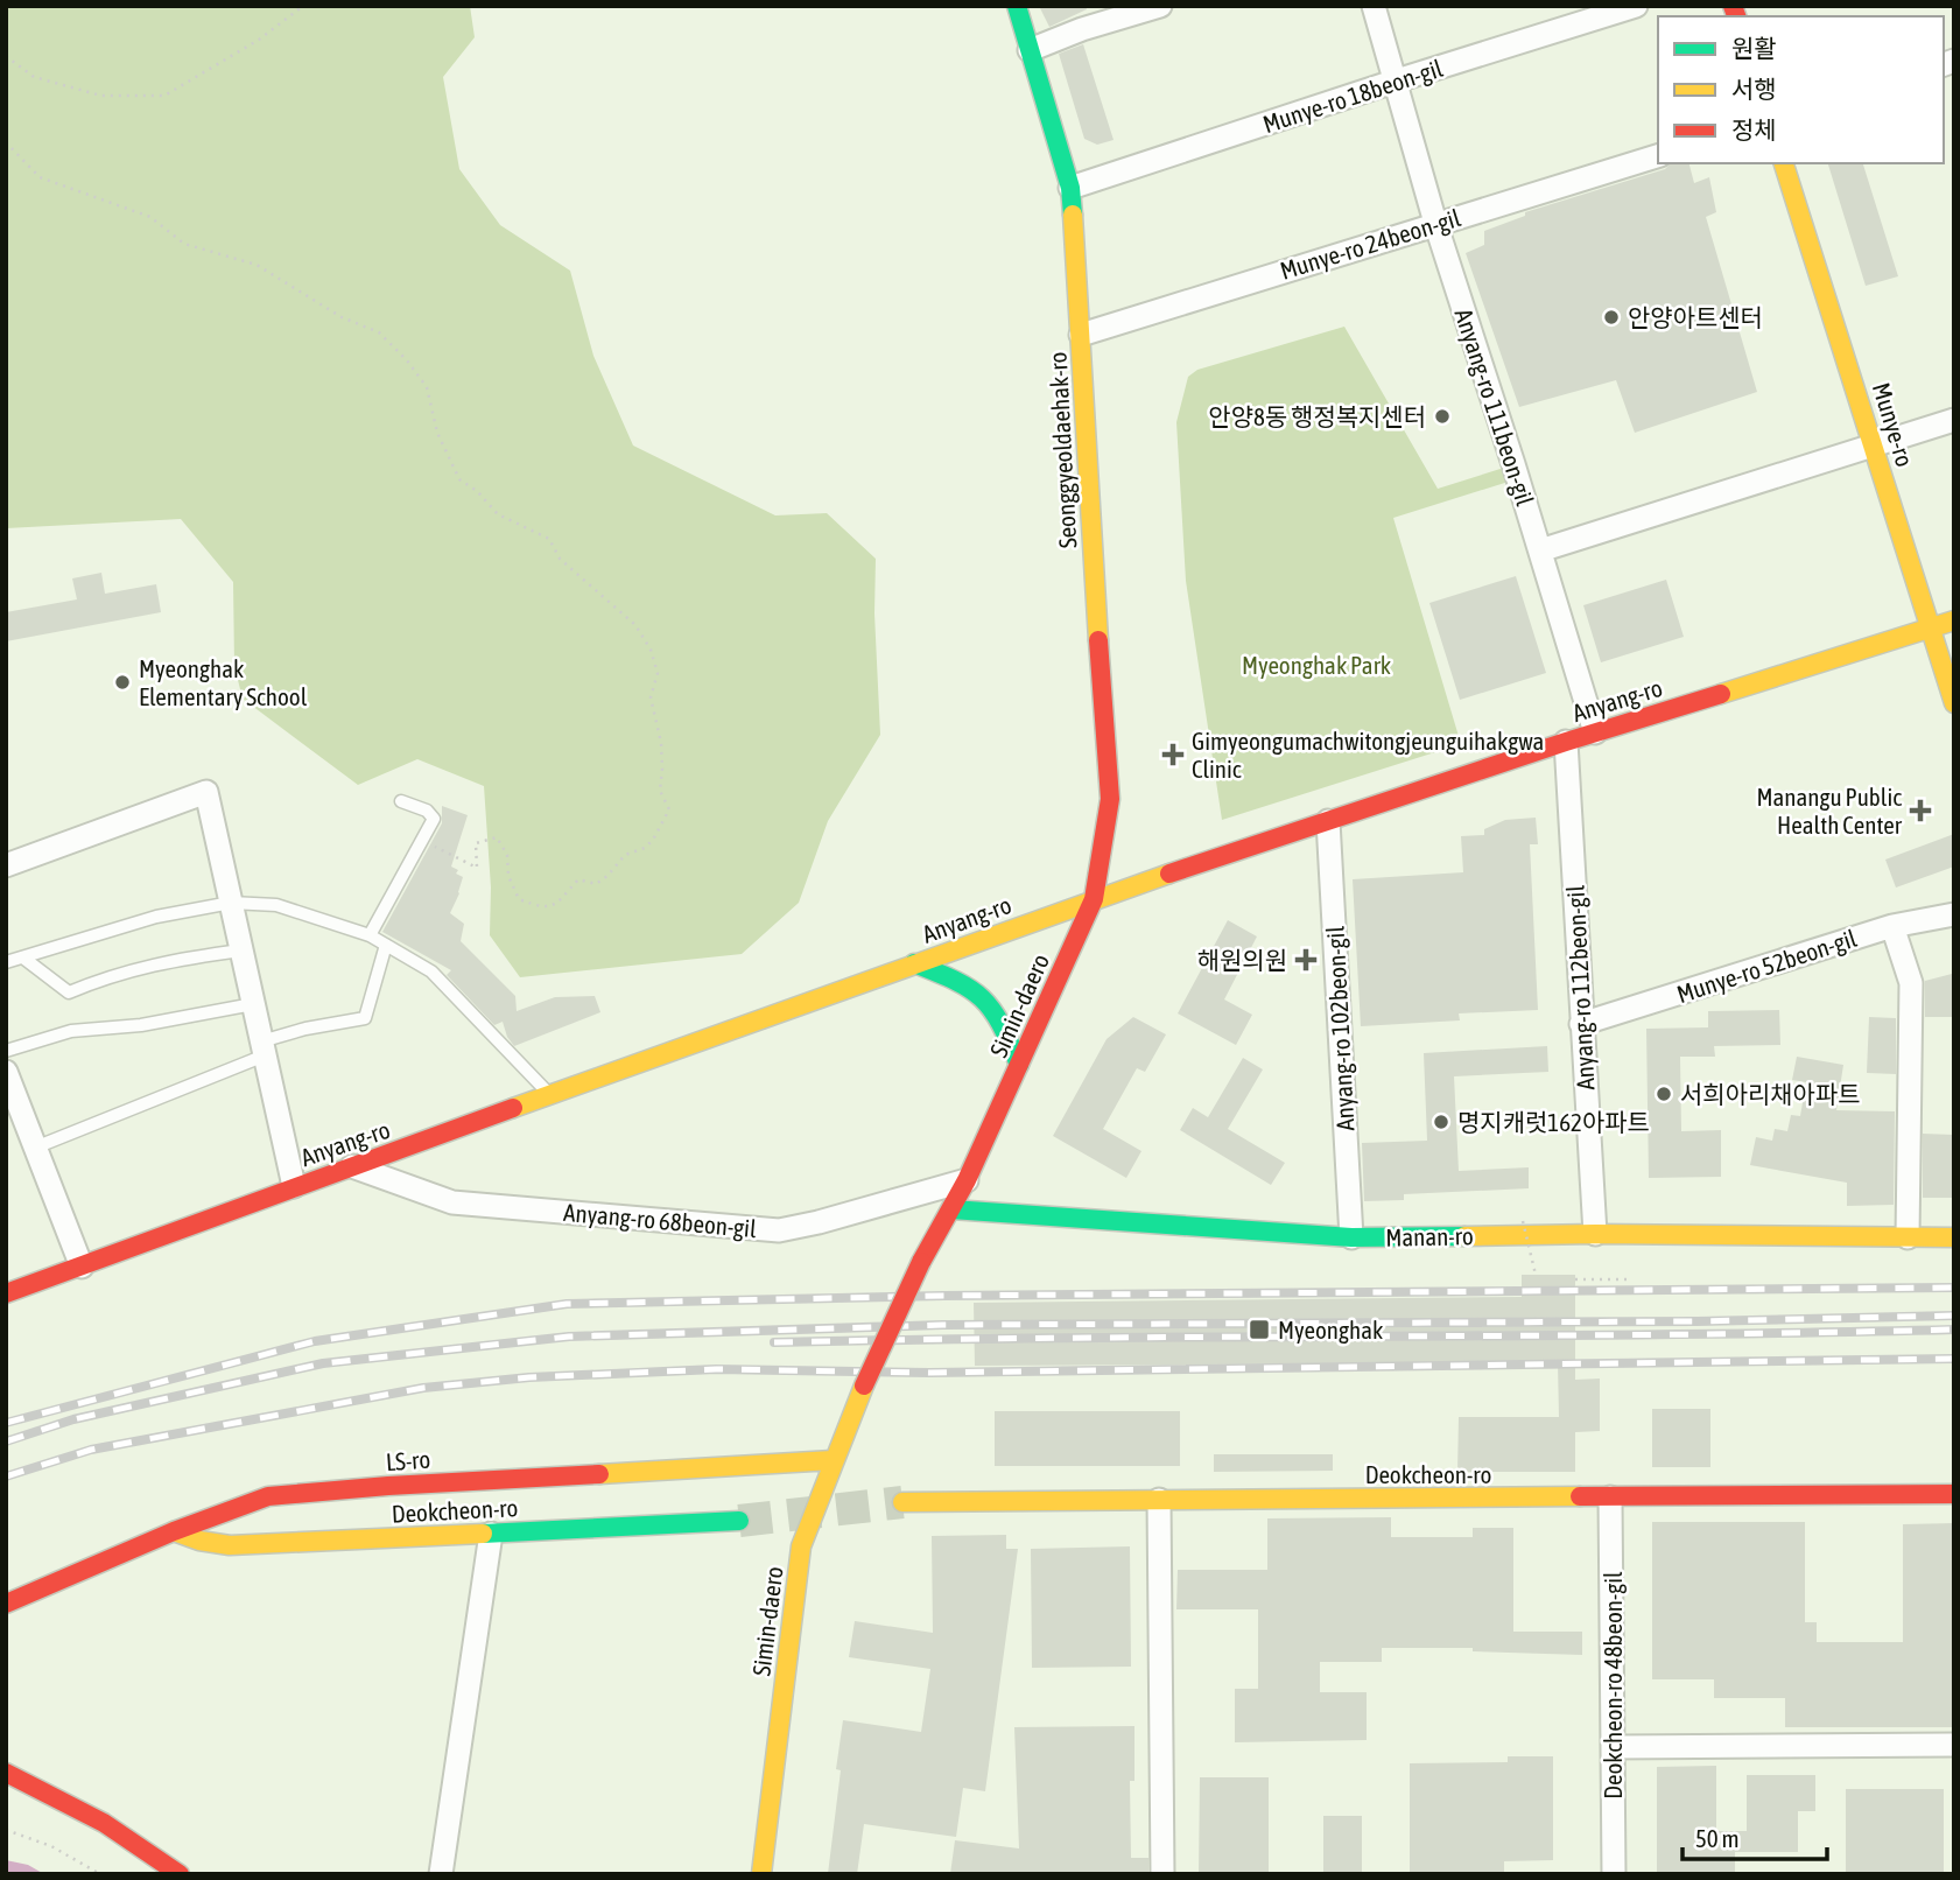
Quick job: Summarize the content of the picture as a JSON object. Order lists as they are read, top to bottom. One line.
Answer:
{"streets":{"street":["Munye-ro 18beon-gil","Munye-ro 24beon-gil","Anyang-ro 111beon-gil","Munye-ro","Seonggyeoldaehak-ro","Anyang-ro","Munye-ro 52beon-gil","Anyang-ro 112beon-gil","Simin-daero","Anyang-ro 102beon-gil","Anyang-ro 68beon-gil","Manan-ro","LS-ro","Deokcheon-ro","Deokcheon-ro 48beon-gil"]},"crossings":[["Munye-ro 18beon-gil","Anyang-ro 111beon-gil"],["Munye-ro 18beon-gil","Seonggyeoldaehak-ro"],["Munye-ro 24beon-gil","Anyang-ro 111beon-gil"],["Munye-ro 24beon-gil","Seonggyeoldaehak-ro"],["Anyang-ro 111beon-gil","Anyang-ro"],["Munye-ro","Anyang-ro"],["Seonggyeoldaehak-ro","Anyang-ro"],["Seonggyeoldaehak-ro","Simin-daero"],["Anyang-ro","Anyang-ro 112beon-gil"],["Anyang-ro","Simin-daero"],["Anyang-ro","Anyang-ro 102beon-gil"],["Anyang-ro","Anyang-ro 68beon-gil"],["Munye-ro 52beon-gil","Anyang-ro 112beon-gil"],["Anyang-ro 112beon-gil","Manan-ro"],["Simin-daero","Anyang-ro 68beon-gil"],["Simin-daero","Manan-ro"],["Simin-daero","LS-ro"],["Anyang-ro 102beon-gil","Manan-ro"],["LS-ro","Deokcheon-ro"],["Deokcheon-ro","Deokcheon-ro 48beon-gil"]],"parks":["Myeonghak Park"],"places":{"other":["안양아트센터","안양8동 행정복지센터","Myeonghak Elementary School","서희아리채아파트","명지캐럿162아파트"],"health":["Gimyeongumachwitongjeunguihakgwa Clinic","Manangu Public Health Center","해원의원"],"transit":["Myeonghak"]},"legend":["원활","서행","정체"],"scale_bar":"50 m"}
